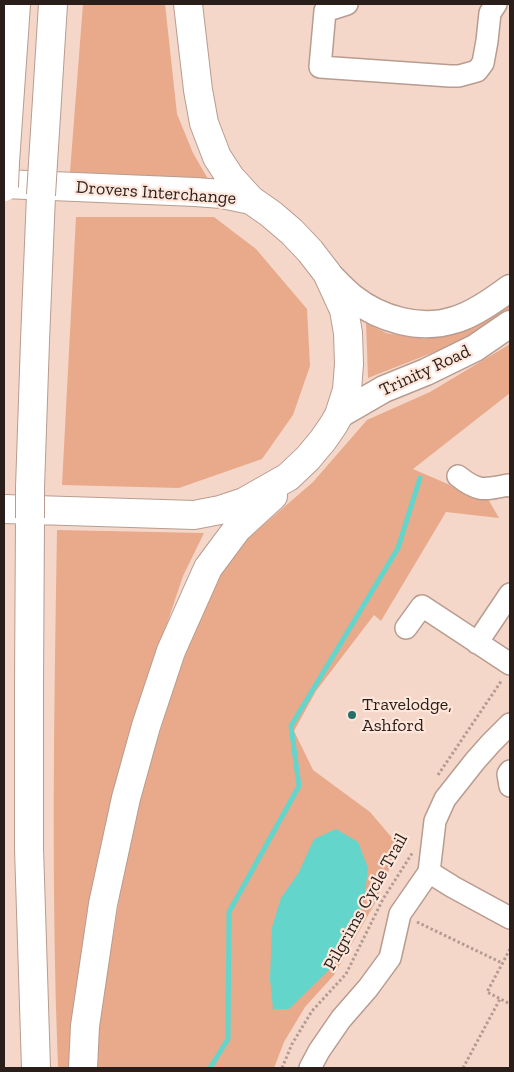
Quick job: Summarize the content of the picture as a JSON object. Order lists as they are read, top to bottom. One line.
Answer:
{"streets":{"highway":["Drovers Interchange"],"main road":["Trinity Road"],"path":["Pilgrims Cycle Trail"]},"crossings":[["Drovers Interchange","Trinity Road"]],"places":["Travelodge, Ashford"]}
